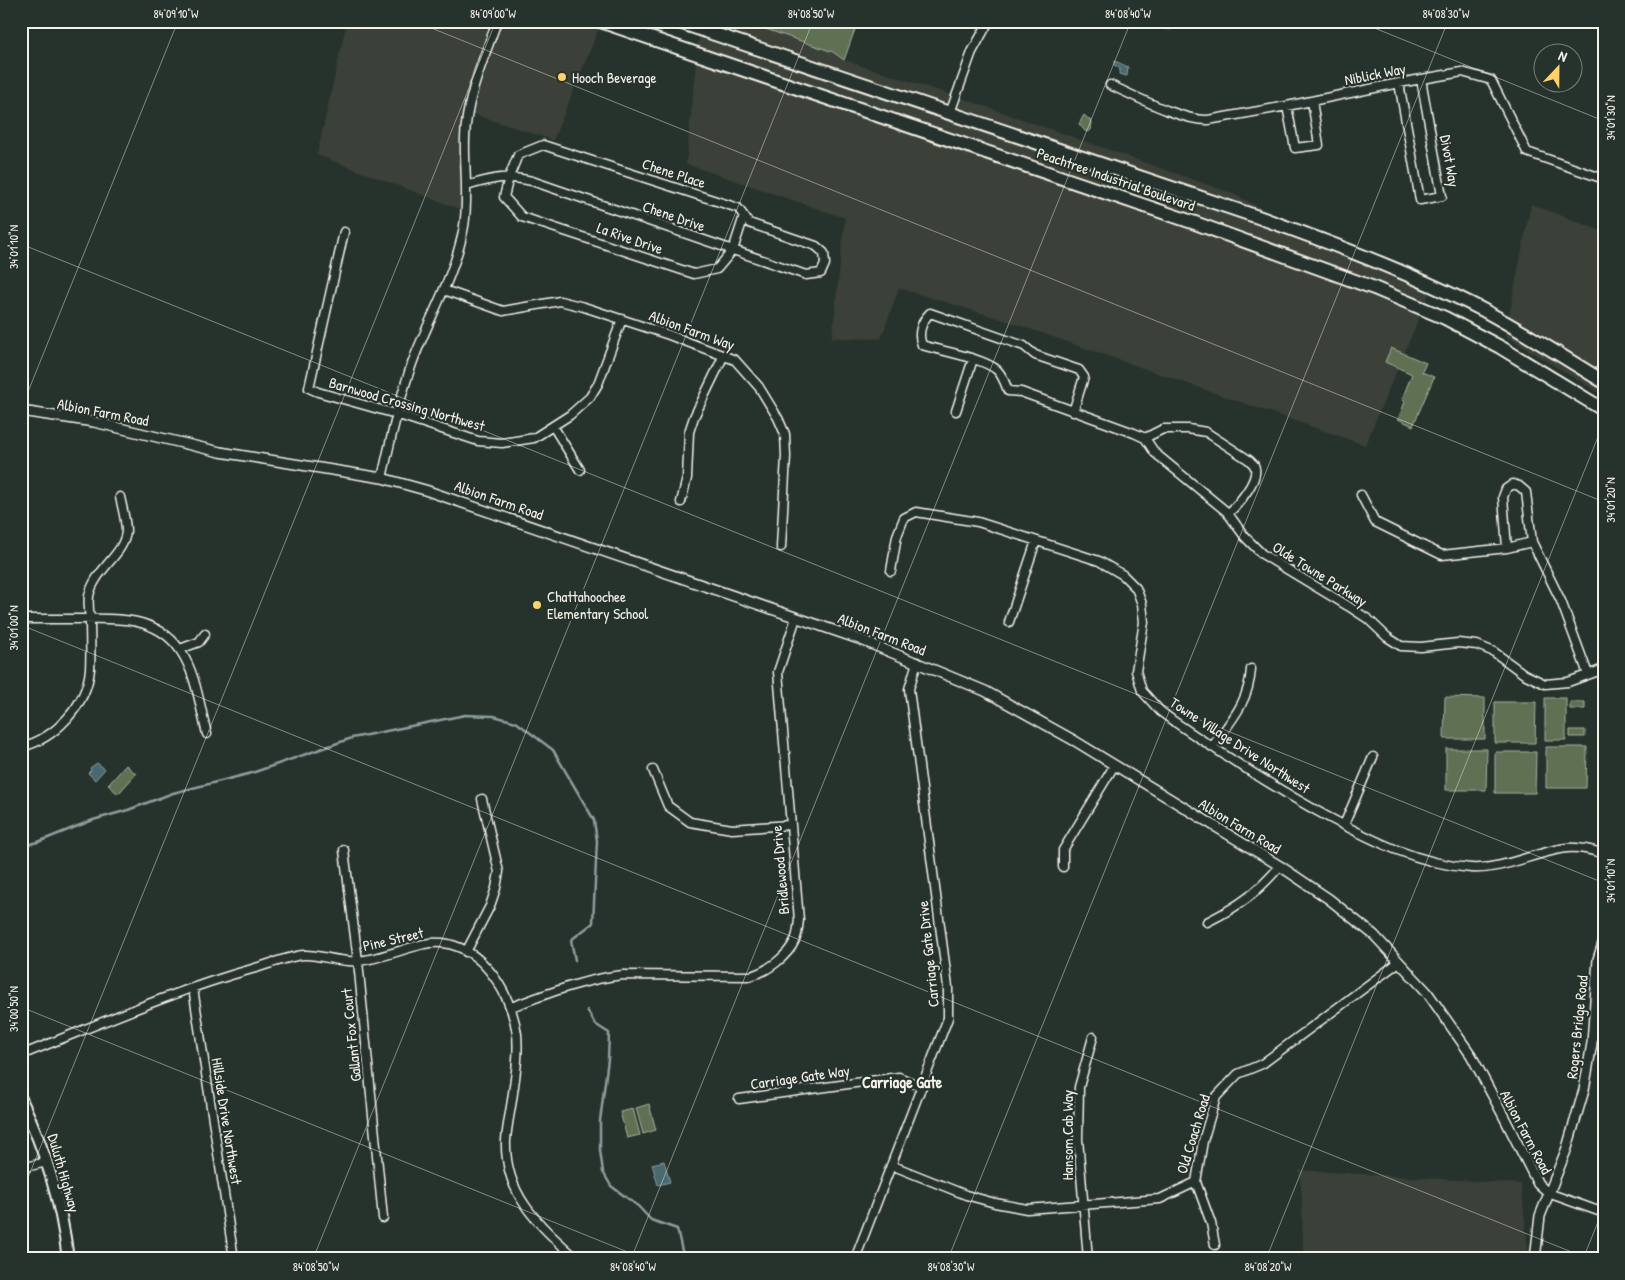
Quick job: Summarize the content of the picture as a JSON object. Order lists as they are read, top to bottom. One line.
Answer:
{"streets":{"highway":["Peachtree Industrial Boulevard"],"main road":["Duluth Highway"],"street":["Niblick Way","Divot Way","Chene Place","Chene Drive","La Rive Drive","Albion Farm Way","Barnwood Crossing Northwest","Albion Farm Road","Olde Towne Parkway","Towne Village Drive Northwest","Bridlewood Drive","Pine Street","Carriage Gate Drive","Rogers Bridge Road","Gallant Fox Court","Carriage Gate Way","Hillside Drive Northwest","Old Coach Road","Hansom Cab Way"]},"crossings":[["Niblick Way","Divot Way"],["Chene Place","Chene Drive"],["Chene Place","La Rive Drive"],["Chene Drive","La Rive Drive"],["Albion Farm Way","Barnwood Crossing Northwest"],["Albion Farm Road","Bridlewood Drive"],["Albion Farm Road","Carriage Gate Drive"],["Albion Farm Road","Rogers Bridge Road"],["Albion Farm Road","Old Coach Road"],["Bridlewood Drive","Pine Street"],["Pine Street","Gallant Fox Court"],["Pine Street","Hillside Drive Northwest"],["Carriage Gate Drive","Carriage Gate Way"],["Carriage Gate Drive","Old Coach Road"],["Old Coach Road","Hansom Cab Way"]],"districts":["Carriage Gate"],"places":["Hooch Beverage","Chattahoochee Elementary School"],"north":"top","coordinates":["84°09'10\"W","84°09'00\"W","84°08'50\"W","84°08'40\"W","84°08'30\"W","34°01'30\"N","34°01'10\"N","34°01'20\"N","34°01'00\"N","34°00'50\"N","84°08'20\"W"]}
